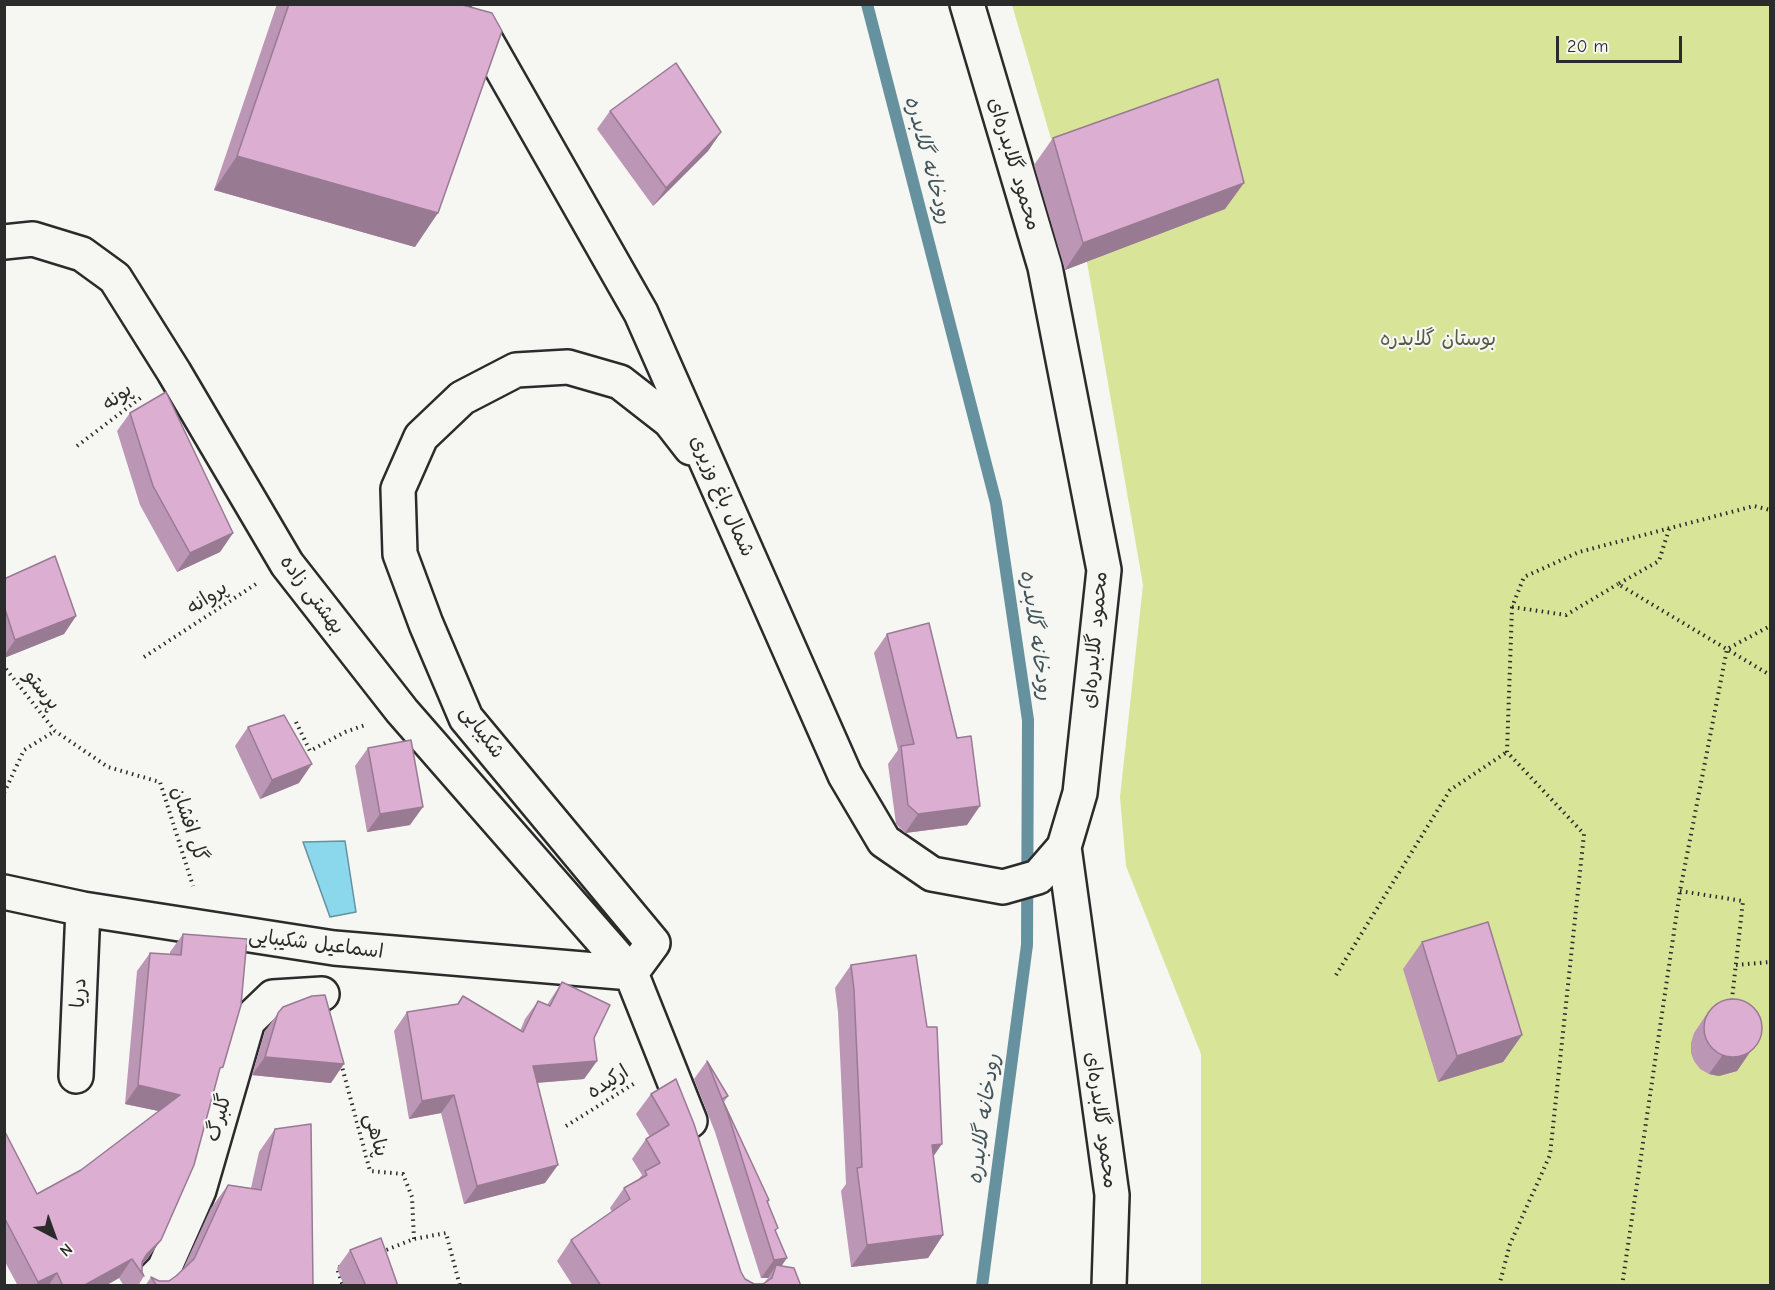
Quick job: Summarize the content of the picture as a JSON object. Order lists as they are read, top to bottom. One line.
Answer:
{"streets":{"street":["محمود گلابدره‌ای","شمال باغ وزیری","بهشتی زاده","شکیبایی","اسماعیل شکیبایی","دریا","گلبرگ"],"path":["پونه","پروانه","پرستو","گل افشان","ارکیده","پناهی"]},"crossings":[["محمود گلابدره‌ای","شمال باغ وزیری"],["پونه","بهشتی زاده"],["شمال باغ وزیری","شکیبایی"],["بهشتی زاده","پروانه"],["بهشتی زاده","شکیبایی"],["بهشتی زاده","اسماعیل شکیبایی"],["پرستو","گل افشان"],["شکیبایی","اسماعیل شکیبایی"],["گل افشان","اسماعیل شکیبایی"],["اسماعیل شکیبایی","دریا"],["گلبرگ","پناهی"]],"water":["رودخانه گلابدره"],"parks":["بوستان گلابدره"],"scale_bar":"20 m","north":"bottom right"}
